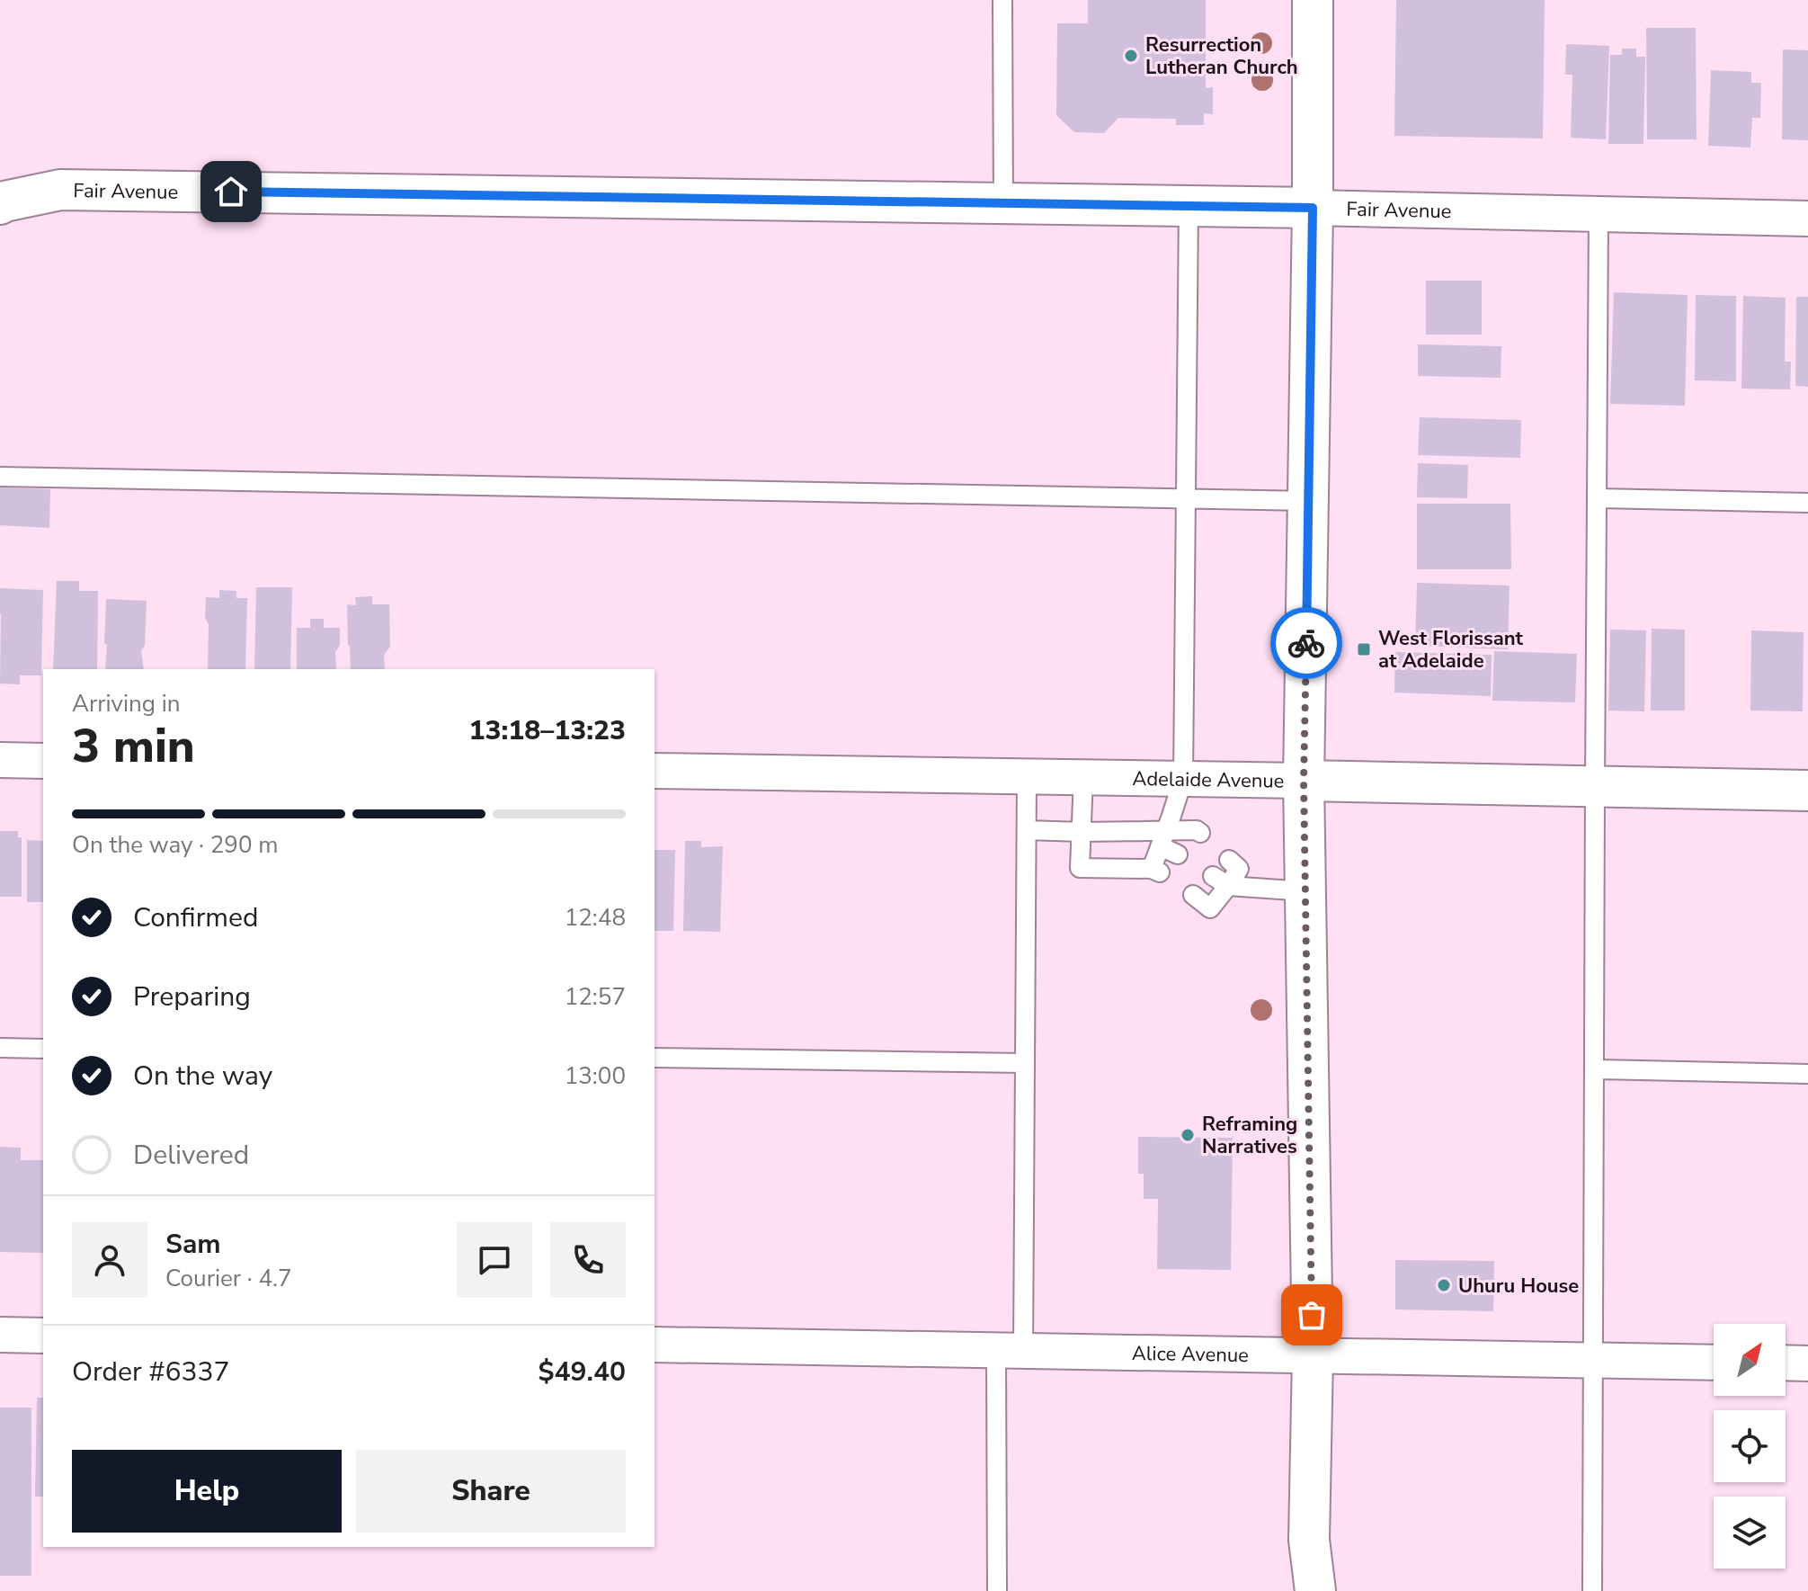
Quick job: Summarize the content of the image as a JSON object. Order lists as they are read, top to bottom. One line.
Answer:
{"streets":{"main road":["Fair Avenue","Adelaide Avenue"],"street":["Alice Avenue"]},"places":{"other":["Resurrection Lutheran Church","Reframing Narratives","Uhuru House"],"transit":["West Florissant at Adelaide"]},"north":"top right","page":{"heading":["3 min","Arriving in","13:18–13:23"],"panel":["Sam","Courier · 4.7","Order #6337","$49.40"],"bar":"On the way · 290 m","list":[["Confirmed","12:48"],["Preparing","12:57"],["On the way","13:00"],"Delivered"],"buttons":["Help","Share"]}}
